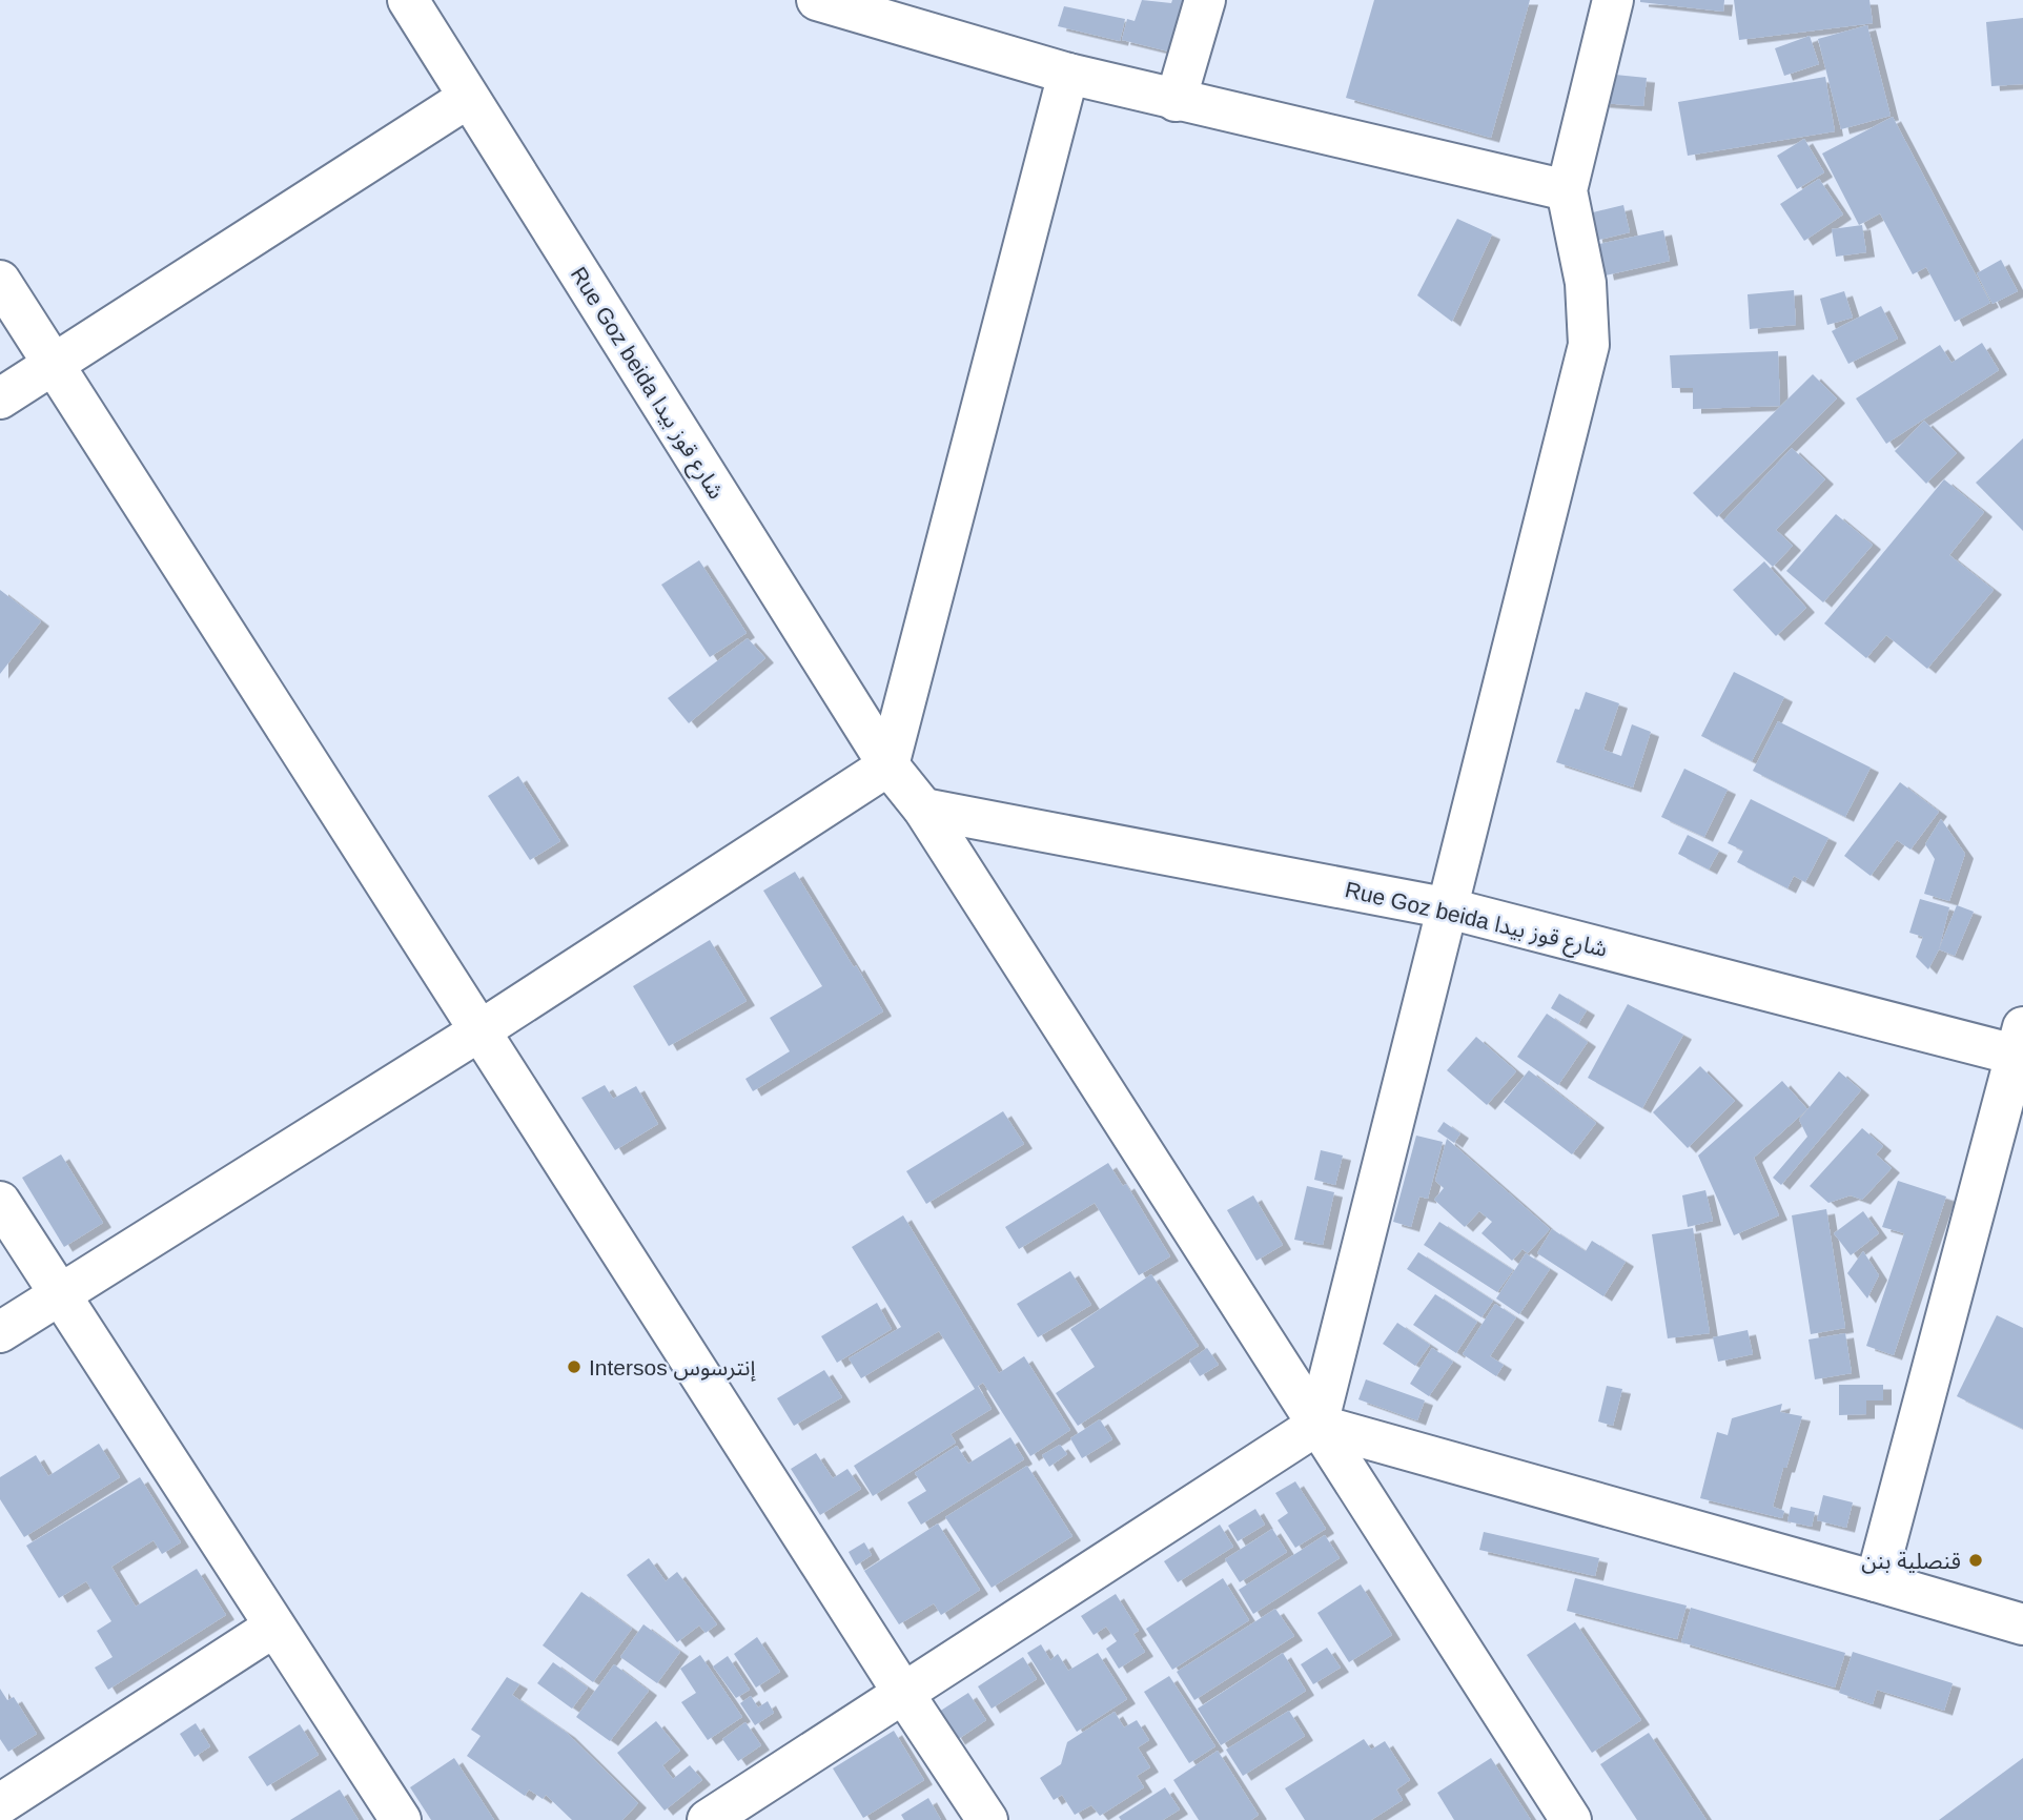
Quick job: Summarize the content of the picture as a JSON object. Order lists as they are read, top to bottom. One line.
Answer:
{"streets":{"street":["Rue Goz beida شارع قوز بيدا"]},"places":["Intersos إنترسوس","قنصلية بنن"]}
